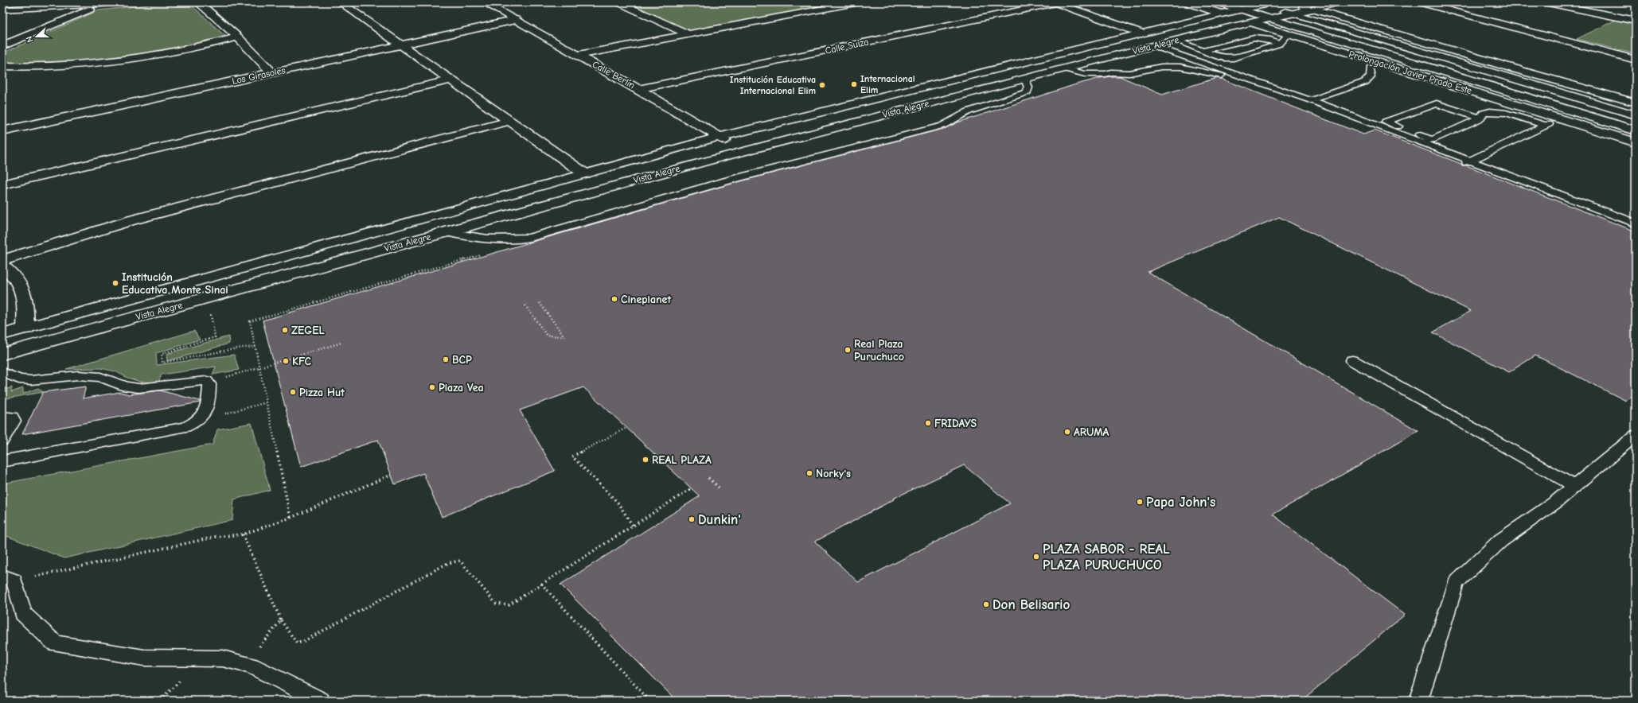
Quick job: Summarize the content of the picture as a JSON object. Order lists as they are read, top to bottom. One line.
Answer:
{"streets":{"street":["Vista Alegre","Calle Suiza","Prolongación Javier Prado Este","Calle Berlín","Los Girasoles"]},"crossings":[["Vista Alegre","Prolongación Javier Prado Este"],["Vista Alegre","Calle Berlín"],["Calle Suiza","Calle Berlín"],["Calle Berlín","Los Girasoles"]],"places":["Internacional Elim","Institución Educativa Internacional Elim","Institución Educativa Monte Sinai","Cineplanet","ZEGEL","Real Plaza Puruchuco","BCP","KFC","Plaza Vea","Pizza Hut","FRIDAYS","ARUMA","REAL PLAZA","Norky's","Papa John's","Dunkin'","PLAZA SABOR - REAL PLAZA PURUCHUCO","Don Belisario"],"north":"left"}
